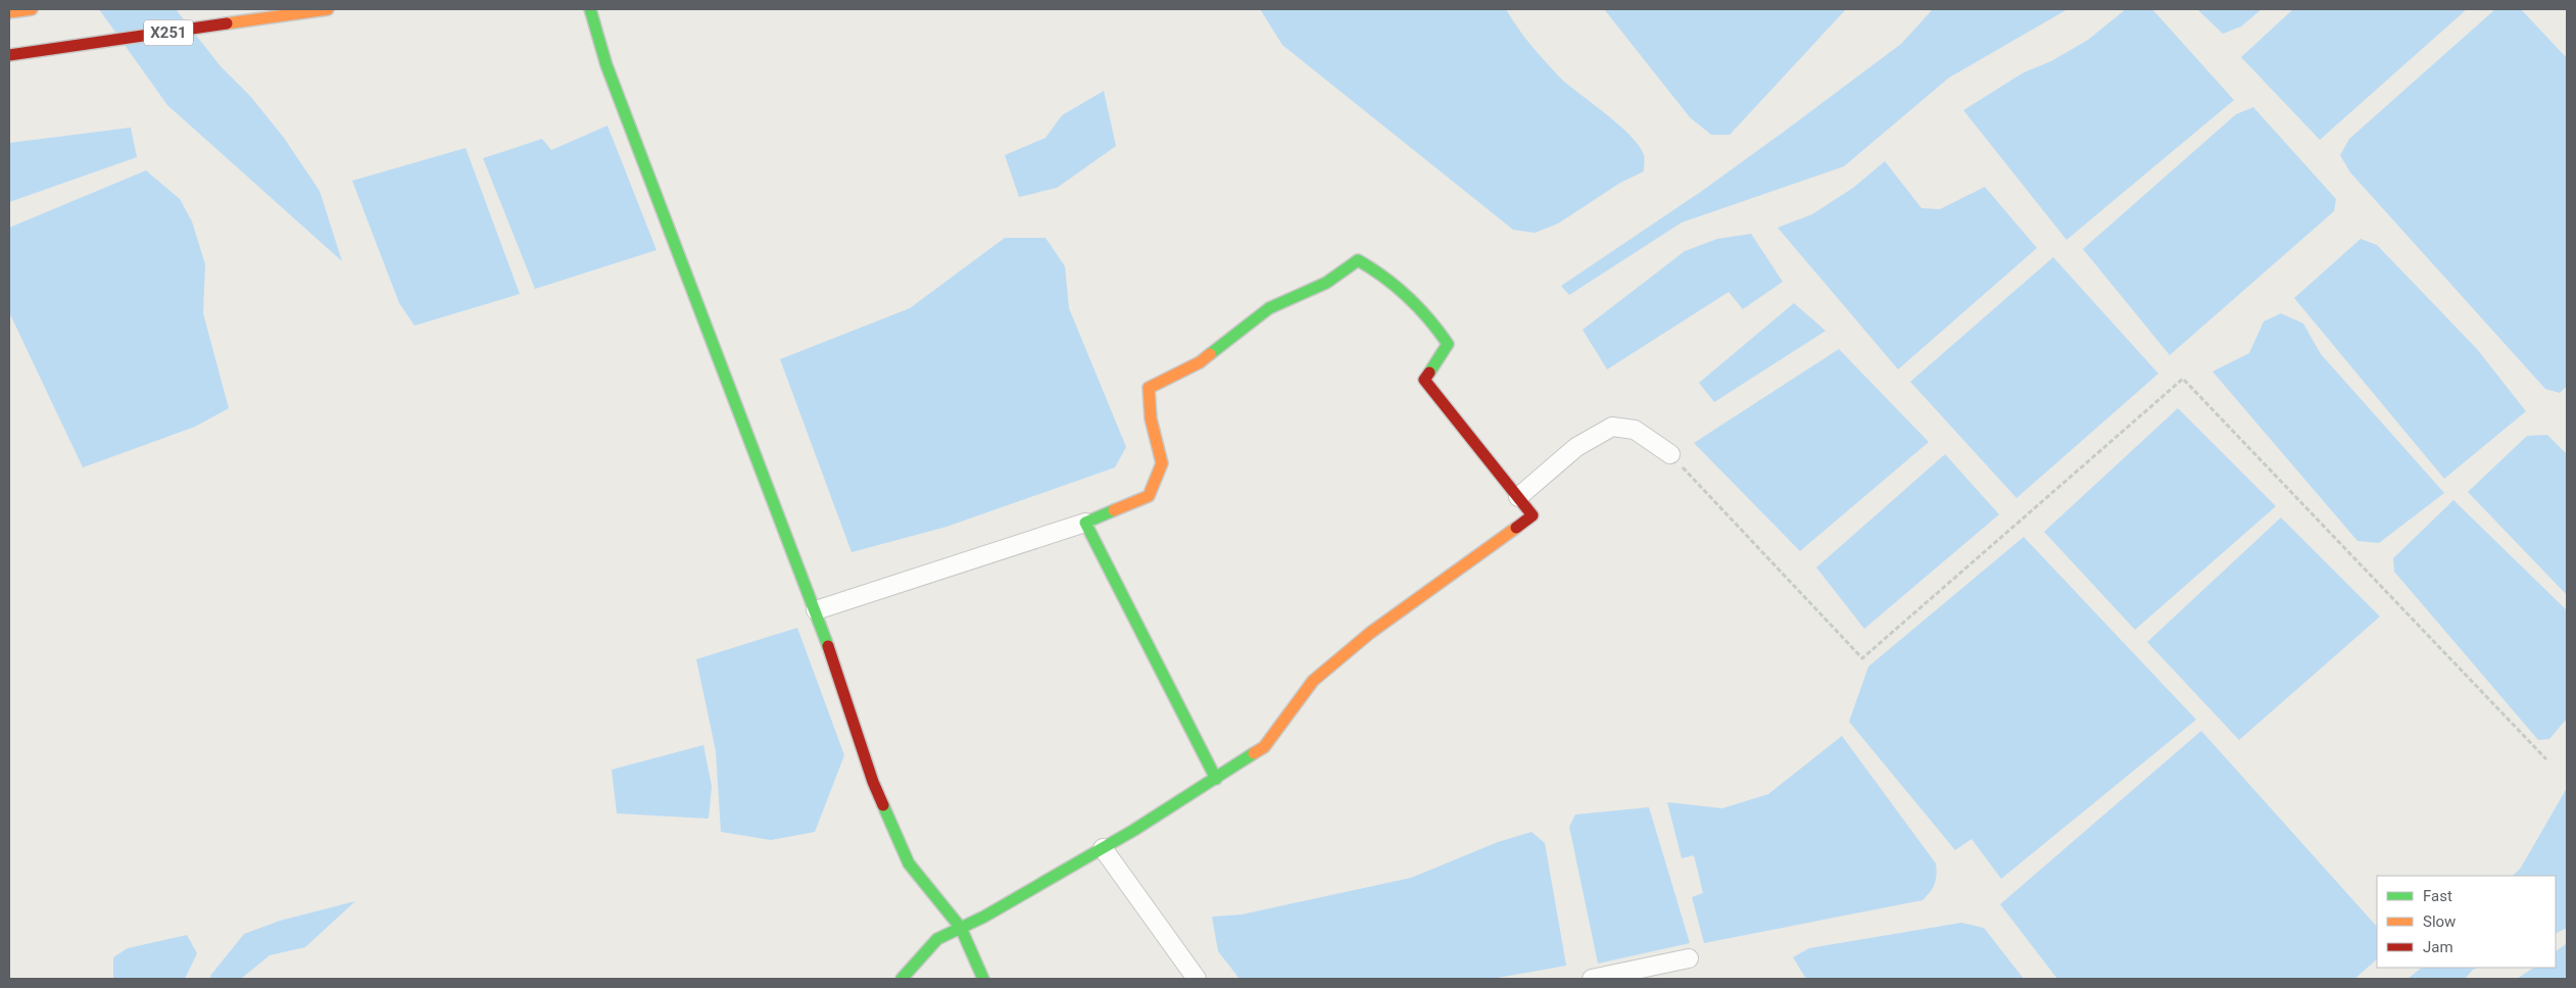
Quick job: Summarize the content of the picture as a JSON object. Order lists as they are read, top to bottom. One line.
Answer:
{"streets":{"street":["X251"]},"legend":["Fast","Slow","Jam"]}
